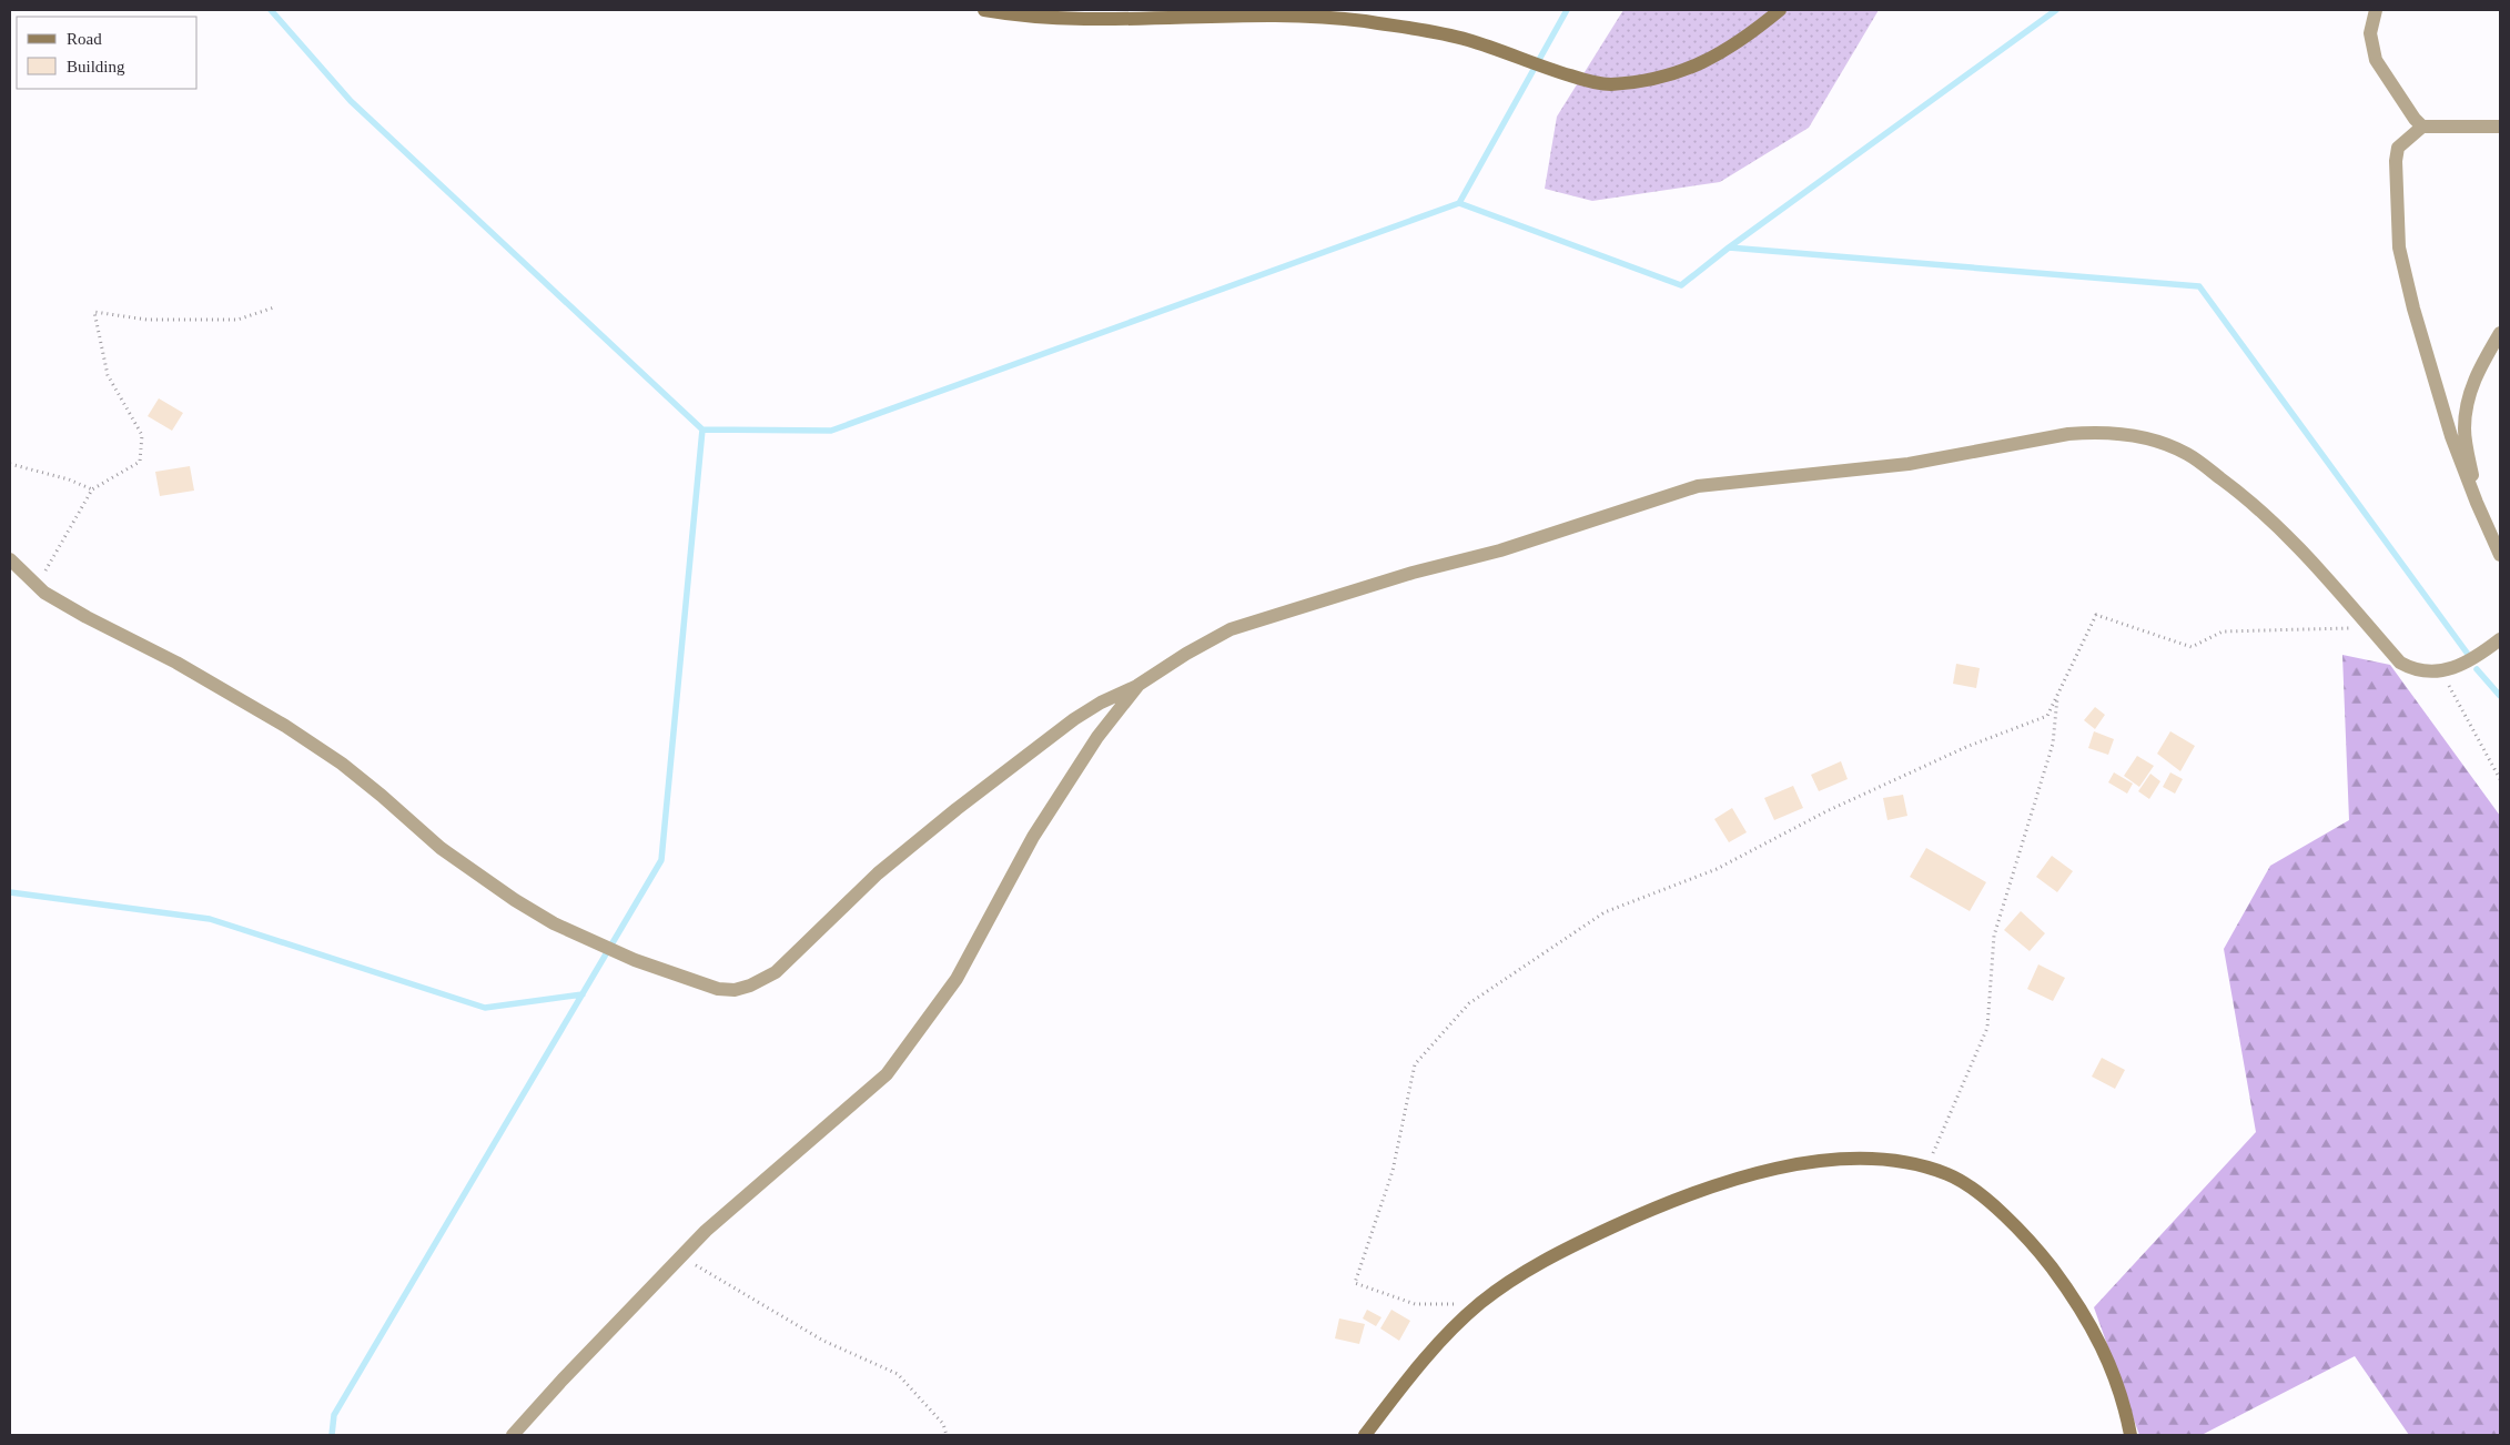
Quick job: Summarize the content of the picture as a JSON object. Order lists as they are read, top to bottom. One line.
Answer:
{"legend":["Road","Building"]}
